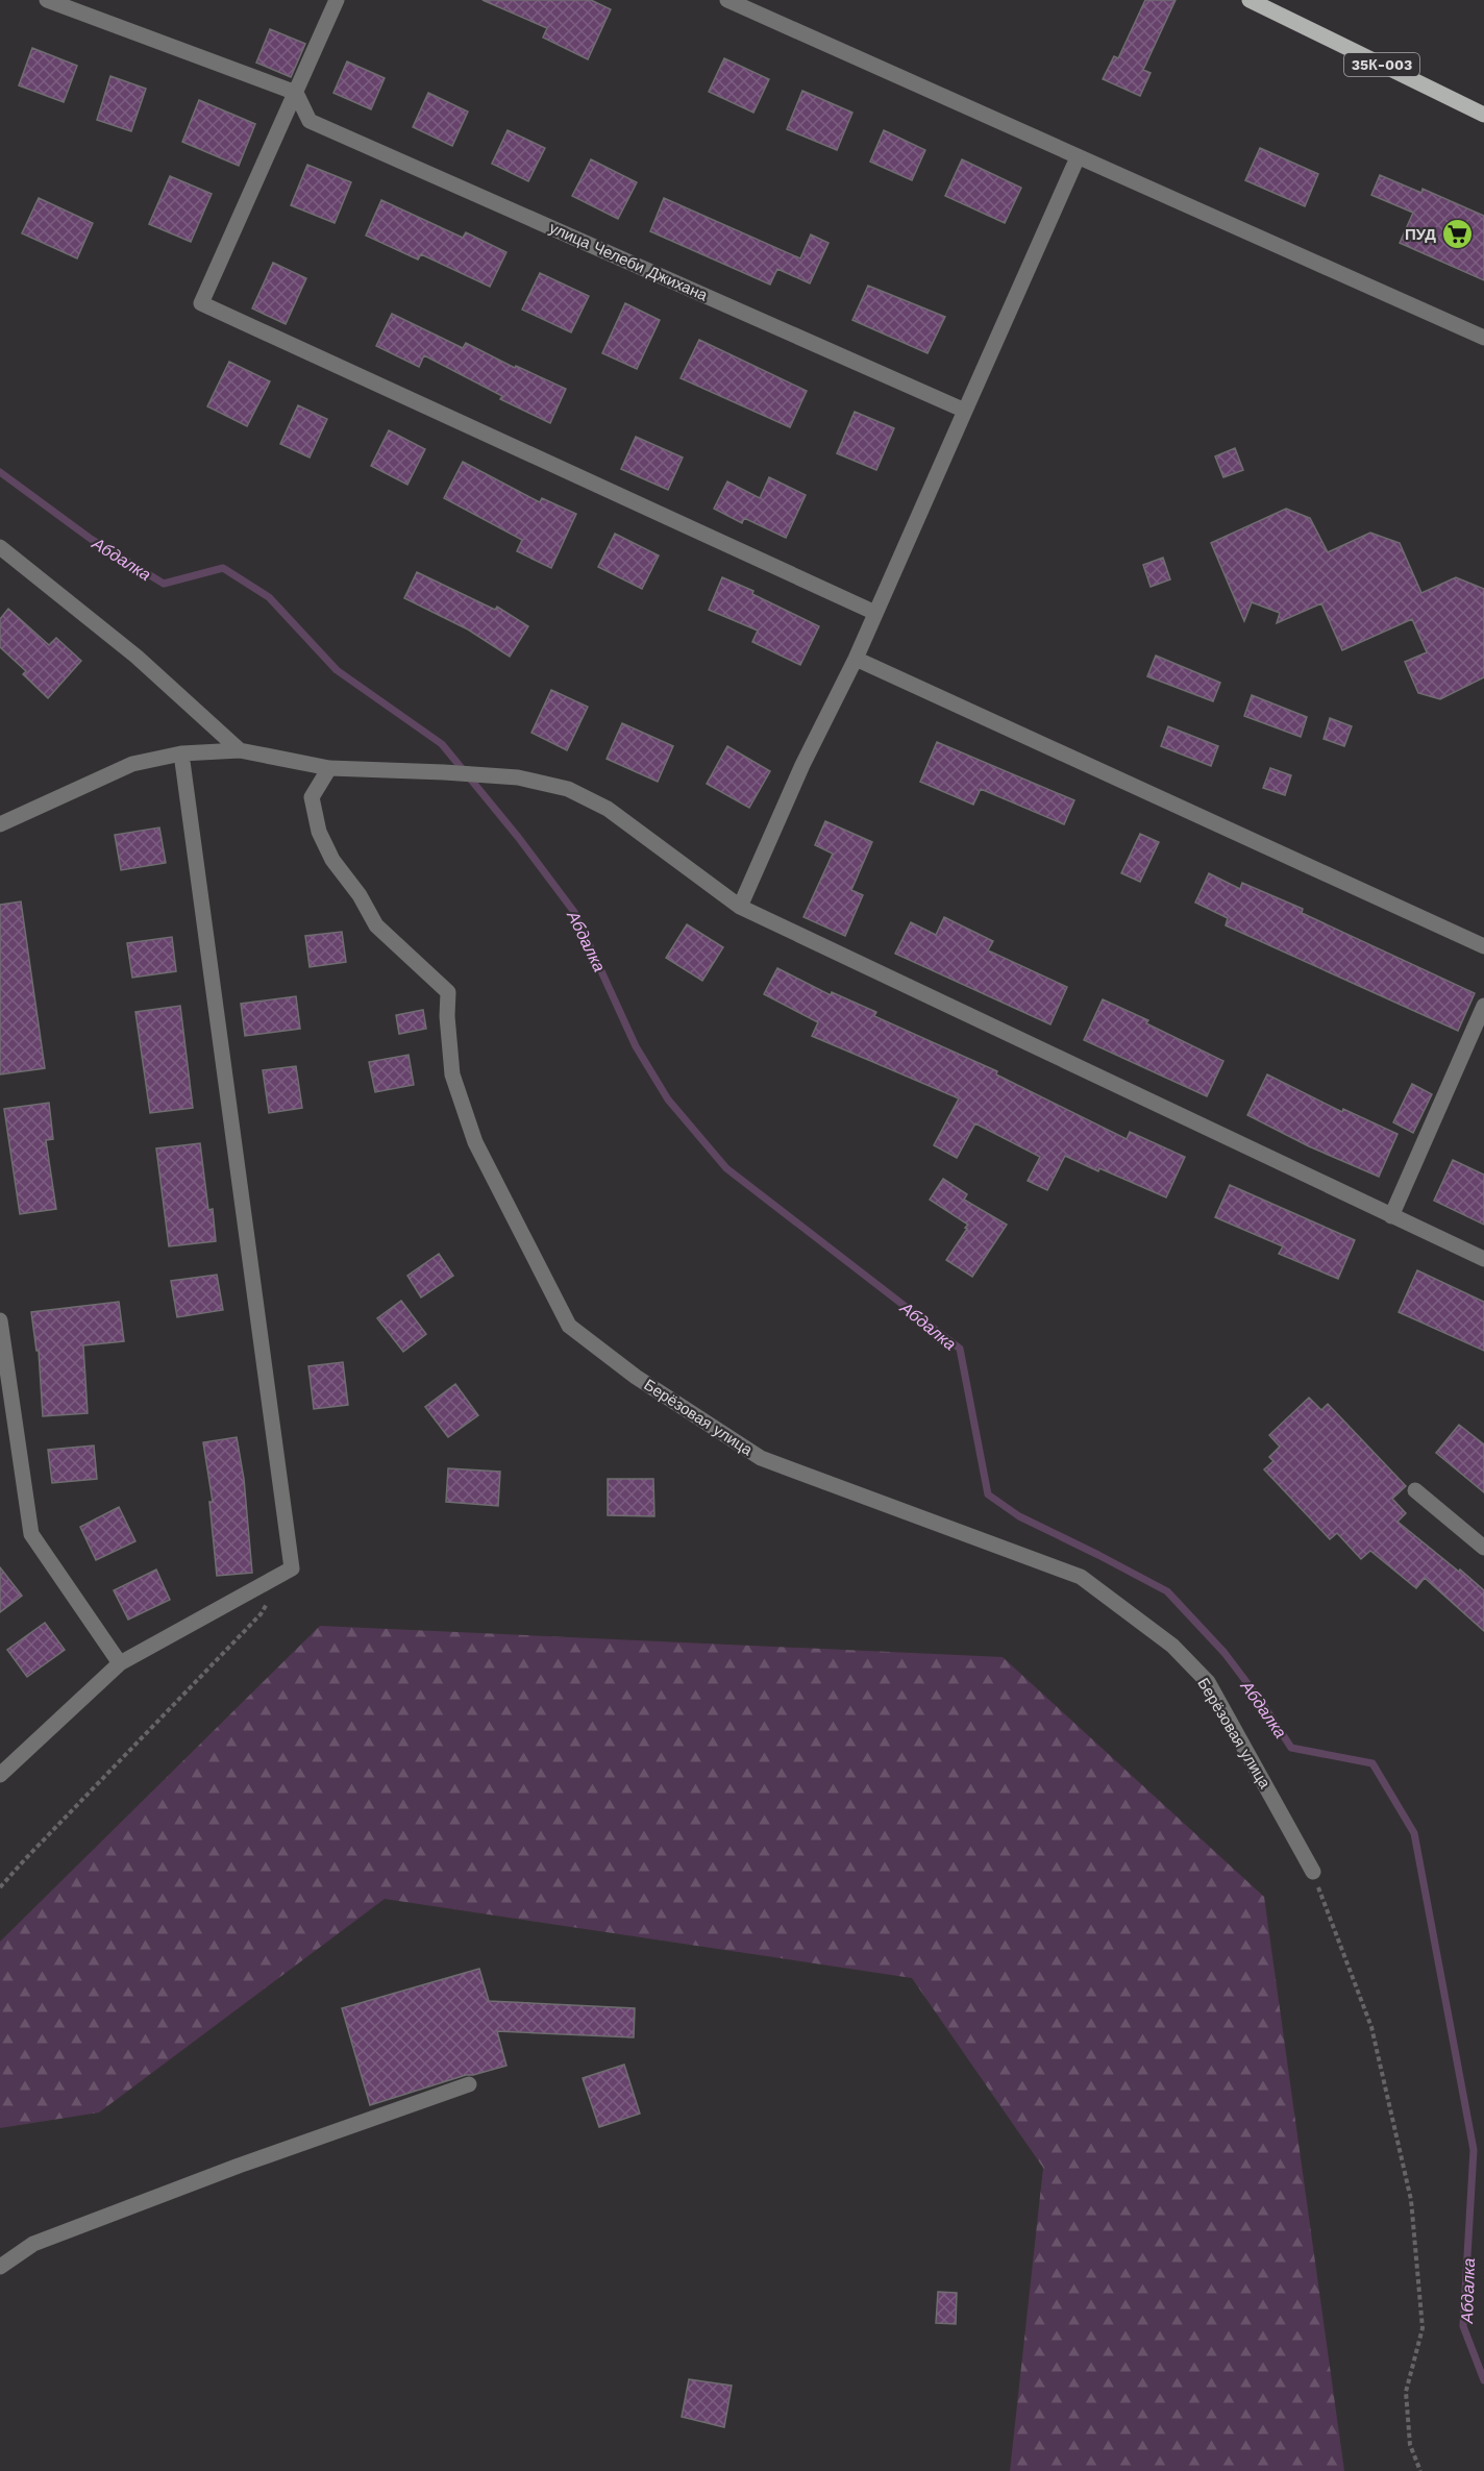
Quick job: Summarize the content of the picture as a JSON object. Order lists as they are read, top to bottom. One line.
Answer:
{"streets":{"main road":["35К-003"],"street":["улица Челеби Джихана","Берёзовая улица"]},"water":["Абдалка"],"places":{"supermarket":["ПУД"]}}
